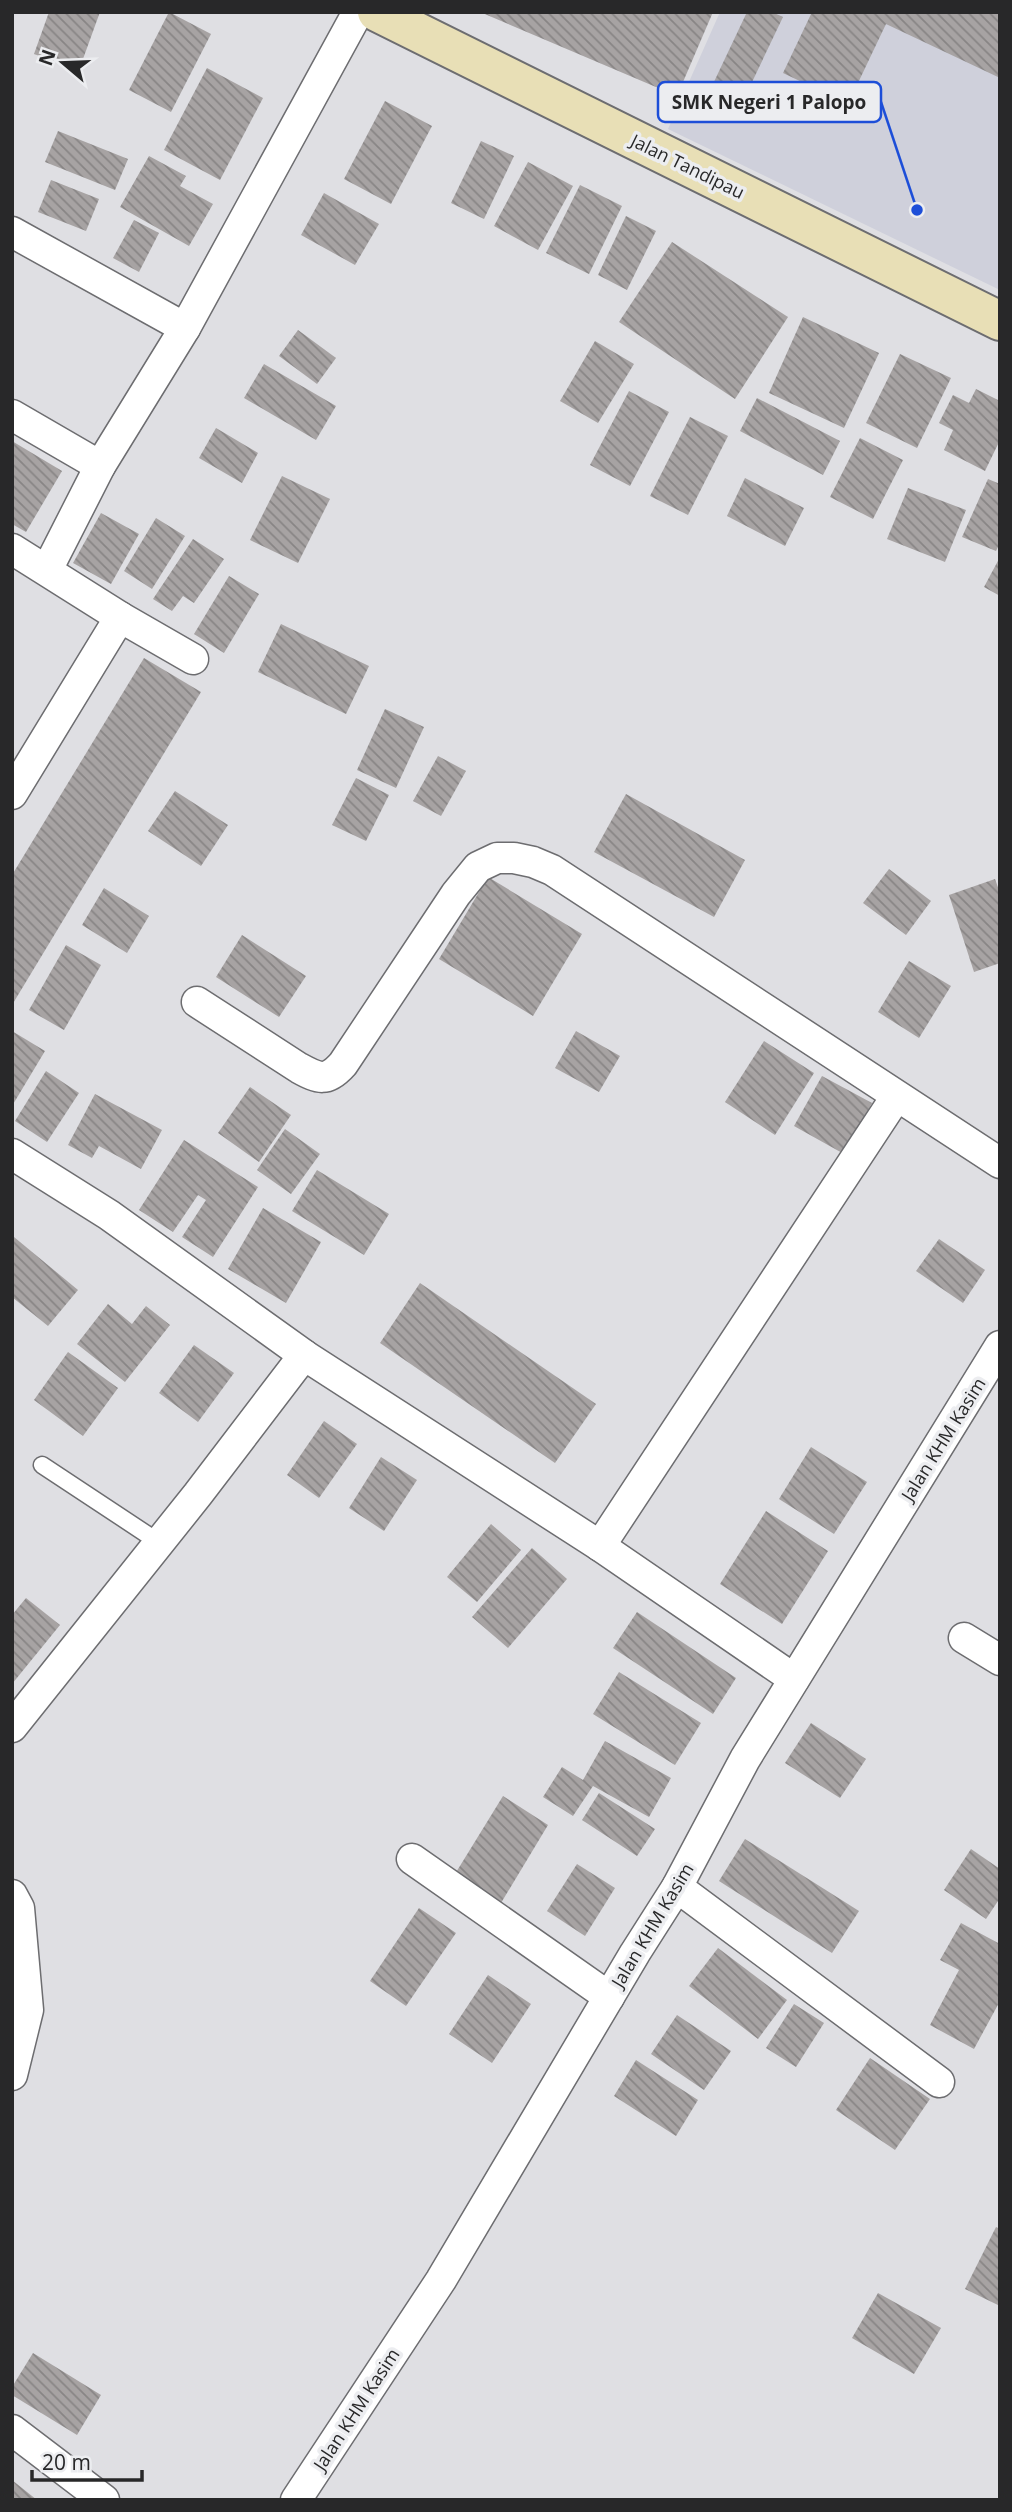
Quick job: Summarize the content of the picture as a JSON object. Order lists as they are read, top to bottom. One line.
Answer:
{"streets":{"street":["Jalan Tandipau","Jalan KHM Kasim"]},"places":["SMK Negeri 1 Palopo"],"scale_bar":"20 m","north":"left"}
